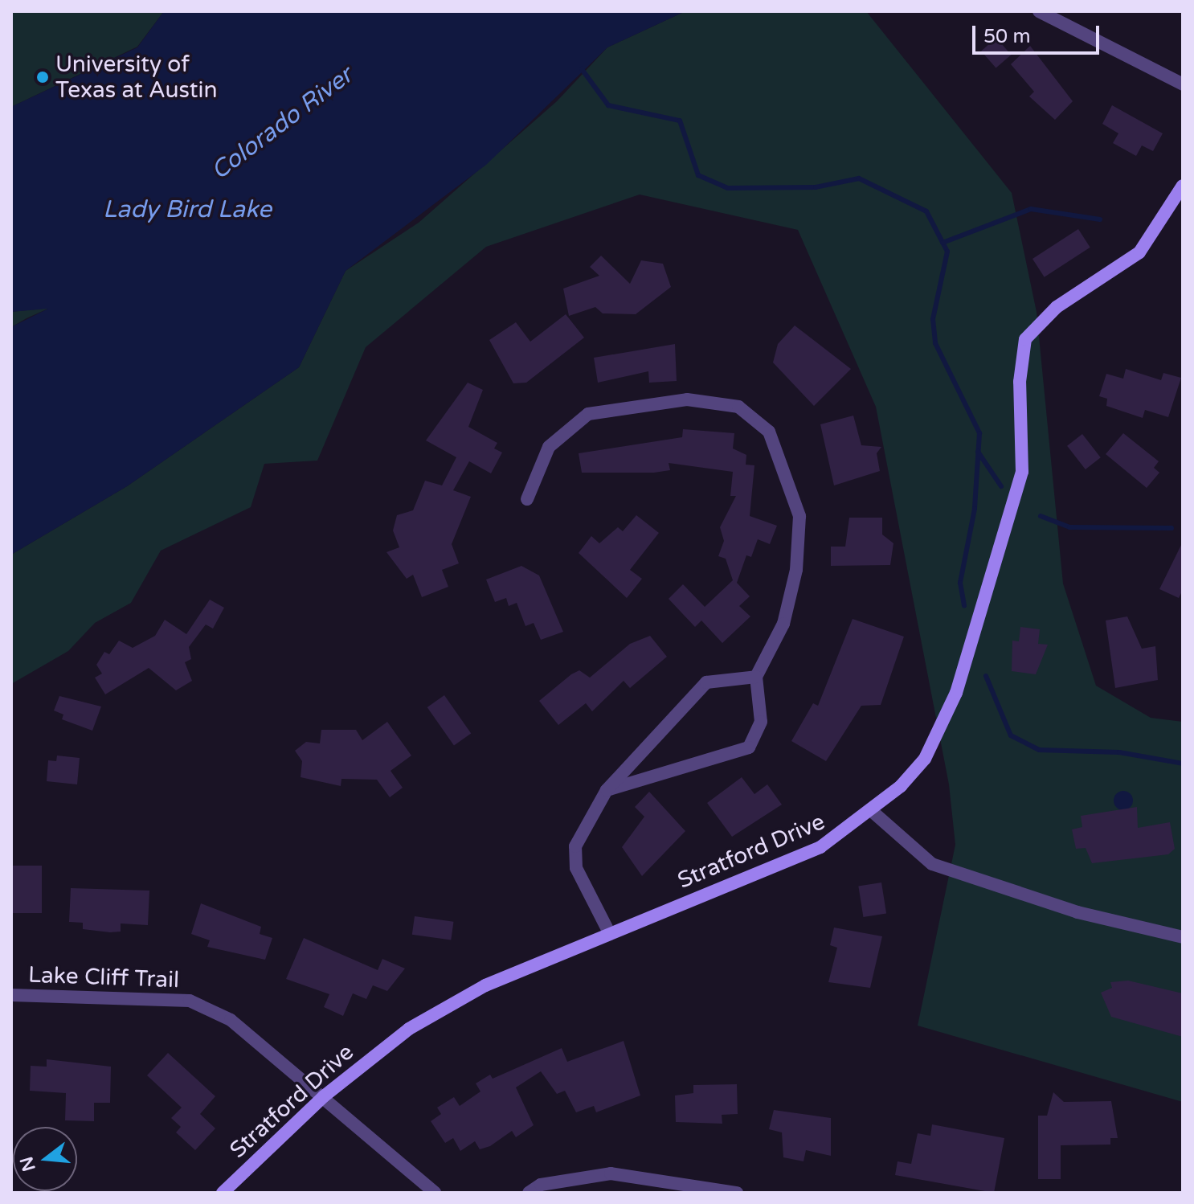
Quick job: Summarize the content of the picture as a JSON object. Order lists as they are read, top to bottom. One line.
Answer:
{"streets":{"street":["Stratford Drive","Lake Cliff Trail"]},"crossings":[["Stratford Drive","Lake Cliff Trail"]],"water":["Colorado River","Lady Bird Lake"],"places":["University of Texas at Austin"],"scale_bar":"50 m","north":"left"}
